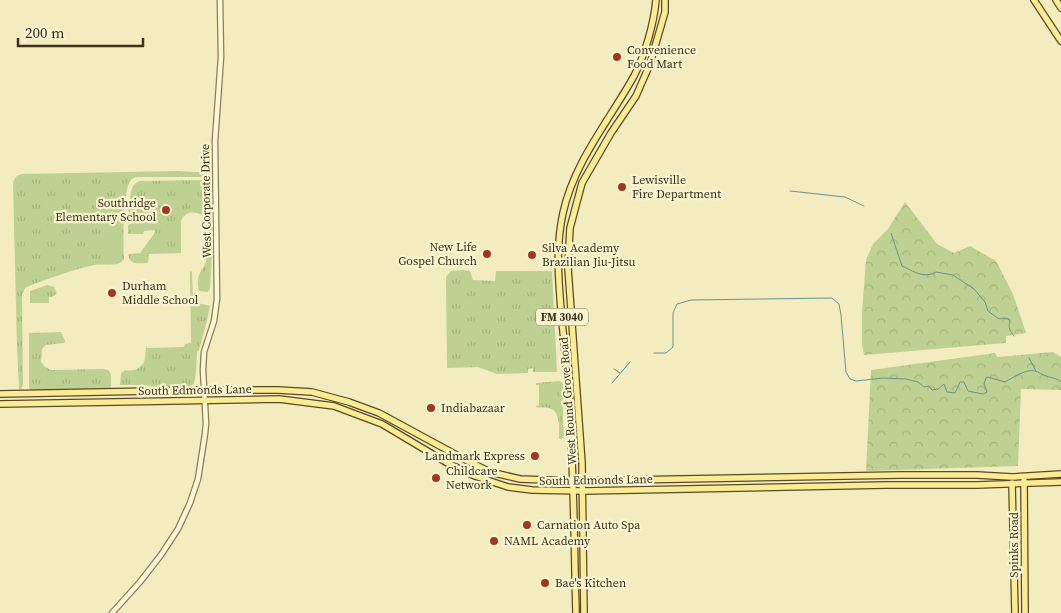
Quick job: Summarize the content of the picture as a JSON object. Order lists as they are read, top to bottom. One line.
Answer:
{"streets":{"main road":["FM 3040","South Edmonds Lane","West Round Grove Road","Spinks Road"],"street":["West Corporate Drive"]},"crossings":[["West Corporate Drive","South Edmonds Lane"],["South Edmonds Lane","West Round Grove Road"],["South Edmonds Lane","Spinks Road"]],"places":["Convenience Food Mart","Lewisville Fire Department","Southridge Elementary School","New Life Gospel Church","Silva Academy Brazilian Jiu-Jitsu","Durham Middle School","Indiabazaar","Landmark Express","Childcare Network","Carnation Auto Spa","NAML Academy","Bae's Kitchen"],"scale_bar":"200 m"}
